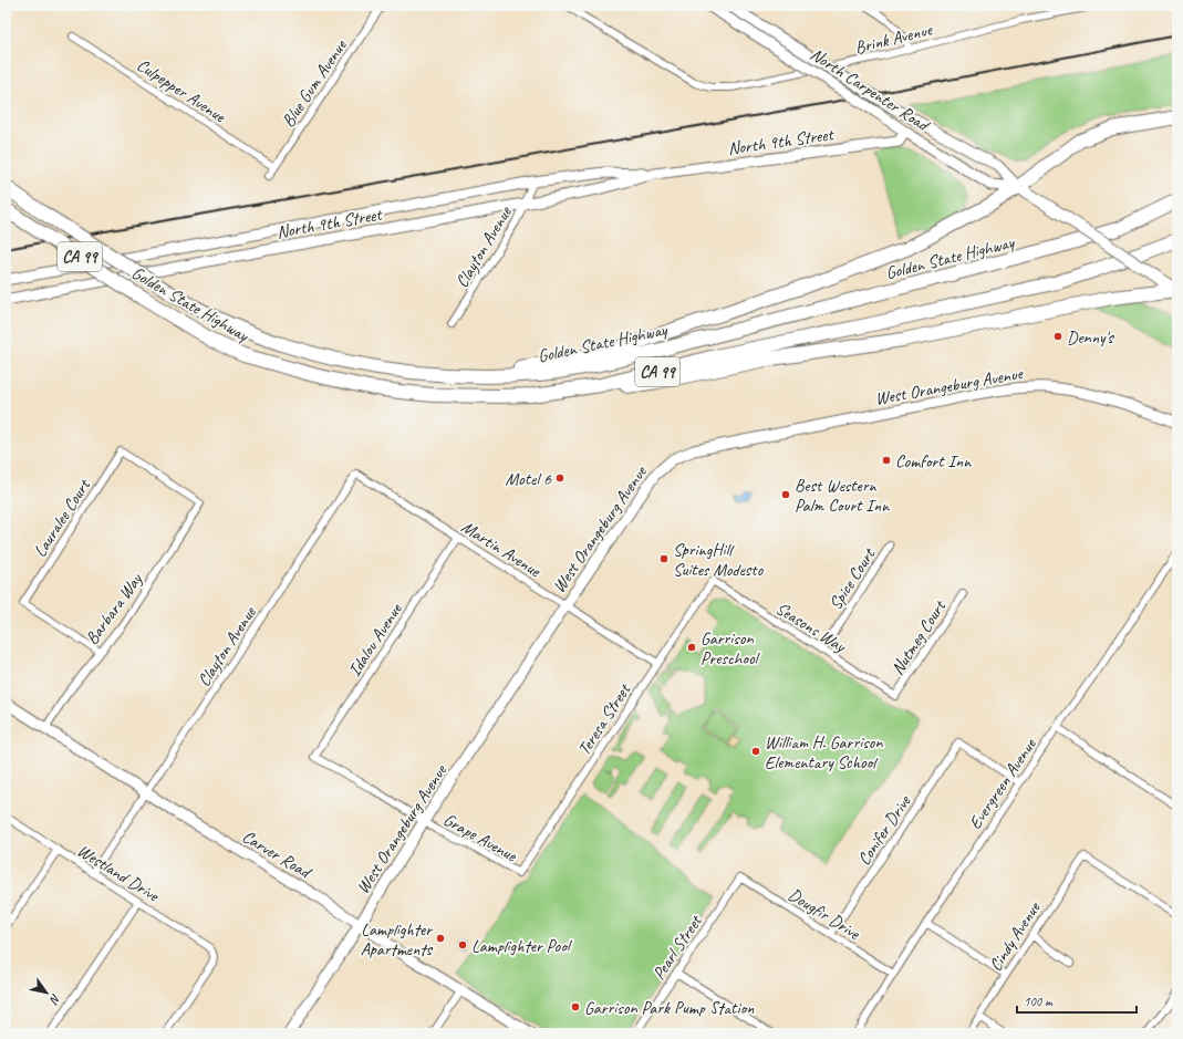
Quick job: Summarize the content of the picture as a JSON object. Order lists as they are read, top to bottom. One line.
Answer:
{"streets":{"highway":["CA 99","Golden State Highway"],"main road":["North Carpenter Road"],"street":["Brink Avenue","Blue Gum Avenue","Culpepper Avenue","North 9th Street","Clayton Avenue","West Orangeburg Avenue","Lauralee Court","Martin Avenue","Spice Court","Barbara Way","Seasons Way","Nutmeg Court","Idalou Avenue","Teresa Street","Evergreen Avenue","Conifer Drive","Grape Avenue","Carver Road","Westland Drive","Dougfir Drive","Cindy Avenue","Pearl Street"]},"crossings":[["Blue Gum Avenue","Culpepper Avenue"],["North Carpenter Road","North 9th Street"],["North 9th Street","Clayton Avenue"],["Clayton Avenue","Martin Avenue"],["Clayton Avenue","Carver Road"],["Clayton Avenue","Westland Drive"],["West Orangeburg Avenue","Martin Avenue"],["West Orangeburg Avenue","Grape Avenue"],["West Orangeburg Avenue","Carver Road"],["Lauralee Court","Barbara Way"],["Martin Avenue","Idalou Avenue"],["Martin Avenue","Teresa Street"],["Spice Court","Seasons Way"],["Barbara Way","Carver Road"],["Seasons Way","Nutmeg Court"],["Seasons Way","Teresa Street"],["Idalou Avenue","Grape Avenue"],["Teresa Street","Grape Avenue"],["Evergreen Avenue","Conifer Drive"],["Evergreen Avenue","Dougfir Drive"],["Conifer Drive","Dougfir Drive"],["Dougfir Drive","Pearl Street"]],"places":["Denny's","Comfort Inn","Motel 6","Best Western Palm Court Inn","SpringHill Suites Modesto","Garrison Preschool","William H. Garrison Elementary School","Lamplighter Apartments","Lamplighter Pool","Garrison Park Pump Station"],"scale_bar":"100 m","north":"bottom right"}
